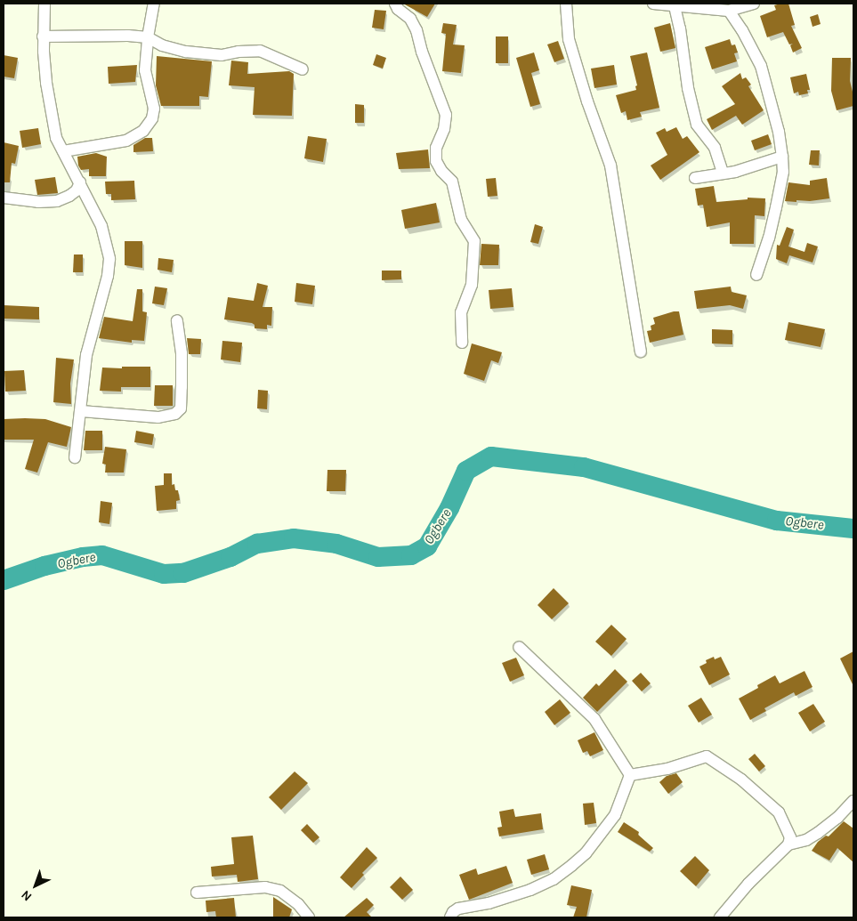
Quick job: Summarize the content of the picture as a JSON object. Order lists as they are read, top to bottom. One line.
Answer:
{"water":["Ogbere"],"north":"bottom left"}
